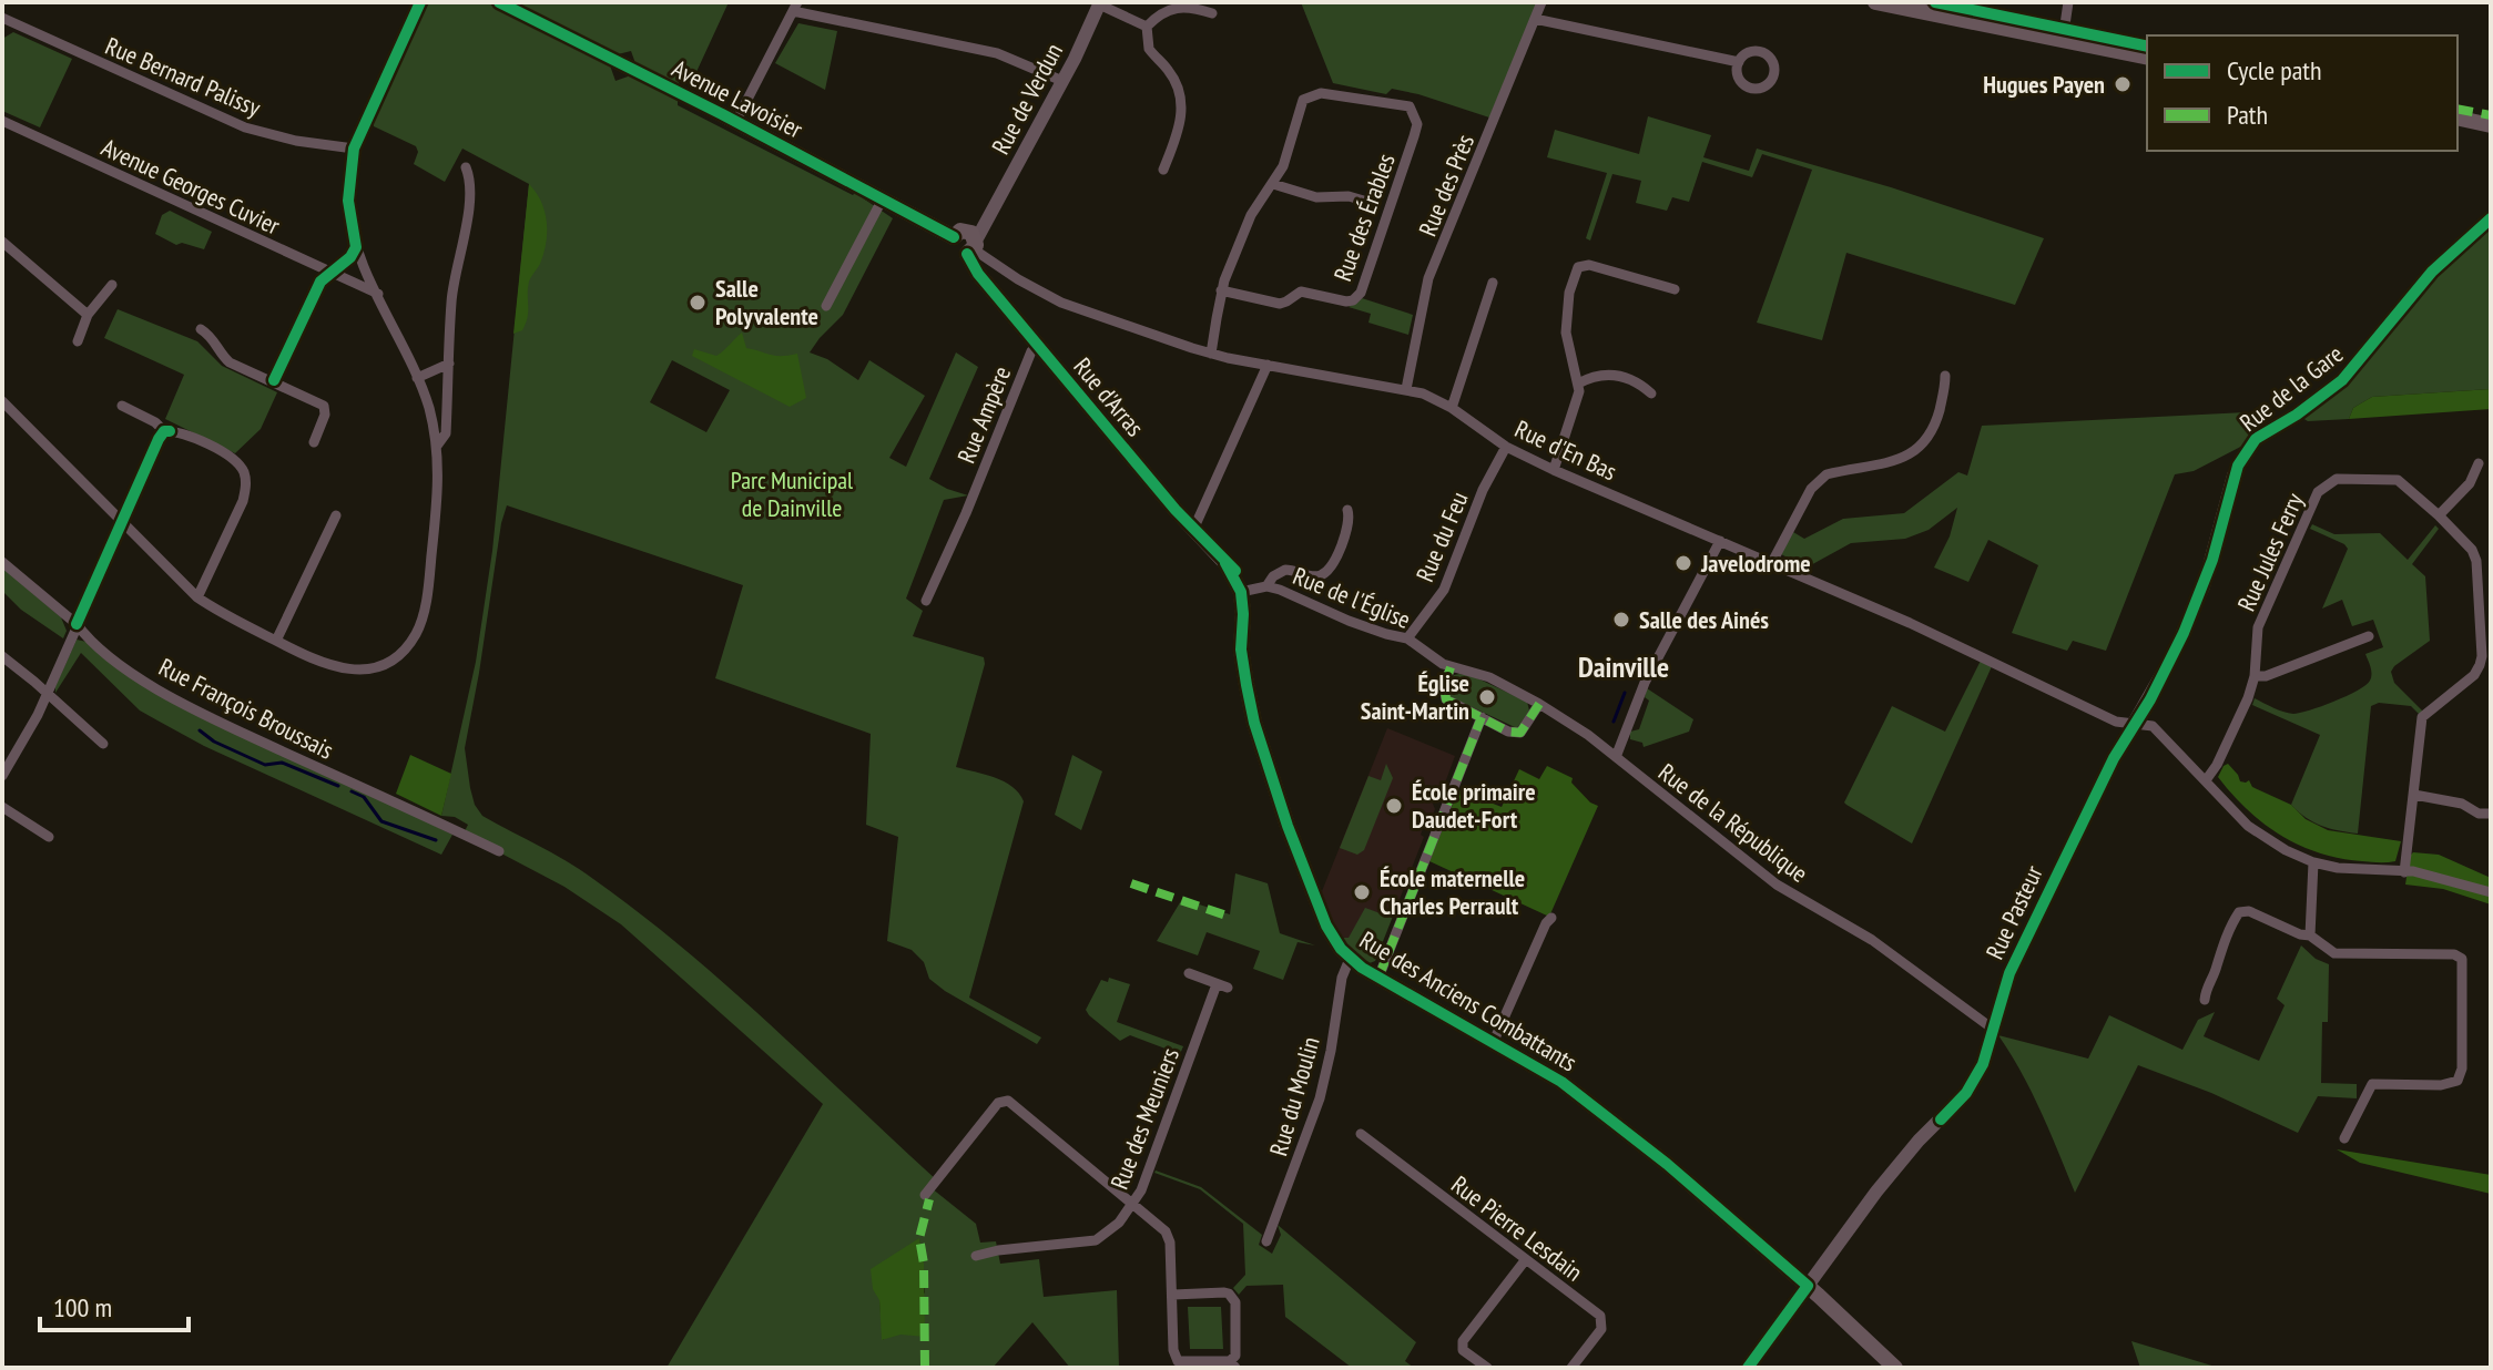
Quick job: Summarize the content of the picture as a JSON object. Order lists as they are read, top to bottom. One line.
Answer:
{"streets":{"main road":["Avenue Lavoisier","Rue d'Arras","Rue des Anciens Combattants"],"street":["Rue Bernard Palissy","Rue de Verdun","Rue des Près","Avenue Georges Cuvier","Rue des Érables","Rue de la Gare","Rue Ampère","Rue d'En Bas","Rue du Feu","Rue Jules Ferry","Rue de l'Église","Rue François Broussais","Rue de la République","Rue Pasteur","Rue du Moulin","Rue des Meuniers","Rue Pierre Lesdain"]},"crossings":[["Avenue Lavoisier","Rue de Verdun"],["Avenue Lavoisier","Rue d'Arras"],["Avenue Lavoisier","Rue d'En Bas"],["Rue de Verdun","Rue d'Arras"],["Rue de Verdun","Rue d'En Bas"],["Rue des Près","Rue d'En Bas"],["Rue de la Gare","Rue d'En Bas"],["Rue de la Gare","Rue Pasteur"],["Rue d'Arras","Rue Ampère"],["Rue d'Arras","Rue d'En Bas"],["Rue d'Arras","Rue de l'Église"],["Rue d'Arras","Rue des Anciens Combattants"],["Rue d'En Bas","Rue du Feu"],["Rue d'En Bas","Rue Jules Ferry"],["Rue d'En Bas","Rue Pasteur"],["Rue du Feu","Rue de l'Église"],["Rue de l'Église","Rue de la République"],["Rue de l'Église","Rue des Anciens Combattants"],["Rue de la République","Rue Pasteur"],["Rue Pasteur","Rue des Anciens Combattants"],["Rue des Anciens Combattants","Rue du Moulin"]],"districts":["Dainville"],"parks":["Parc Municipal de Dainville"],"places":["Hugues Payen","Salle Polyvalente","Javelodrome","Salle des Ainés","Église Saint-Martin","École primaire Daudet-Fort","École maternelle Charles Perrault"],"legend":["Cycle path","Path"],"scale_bar":"100 m"}
